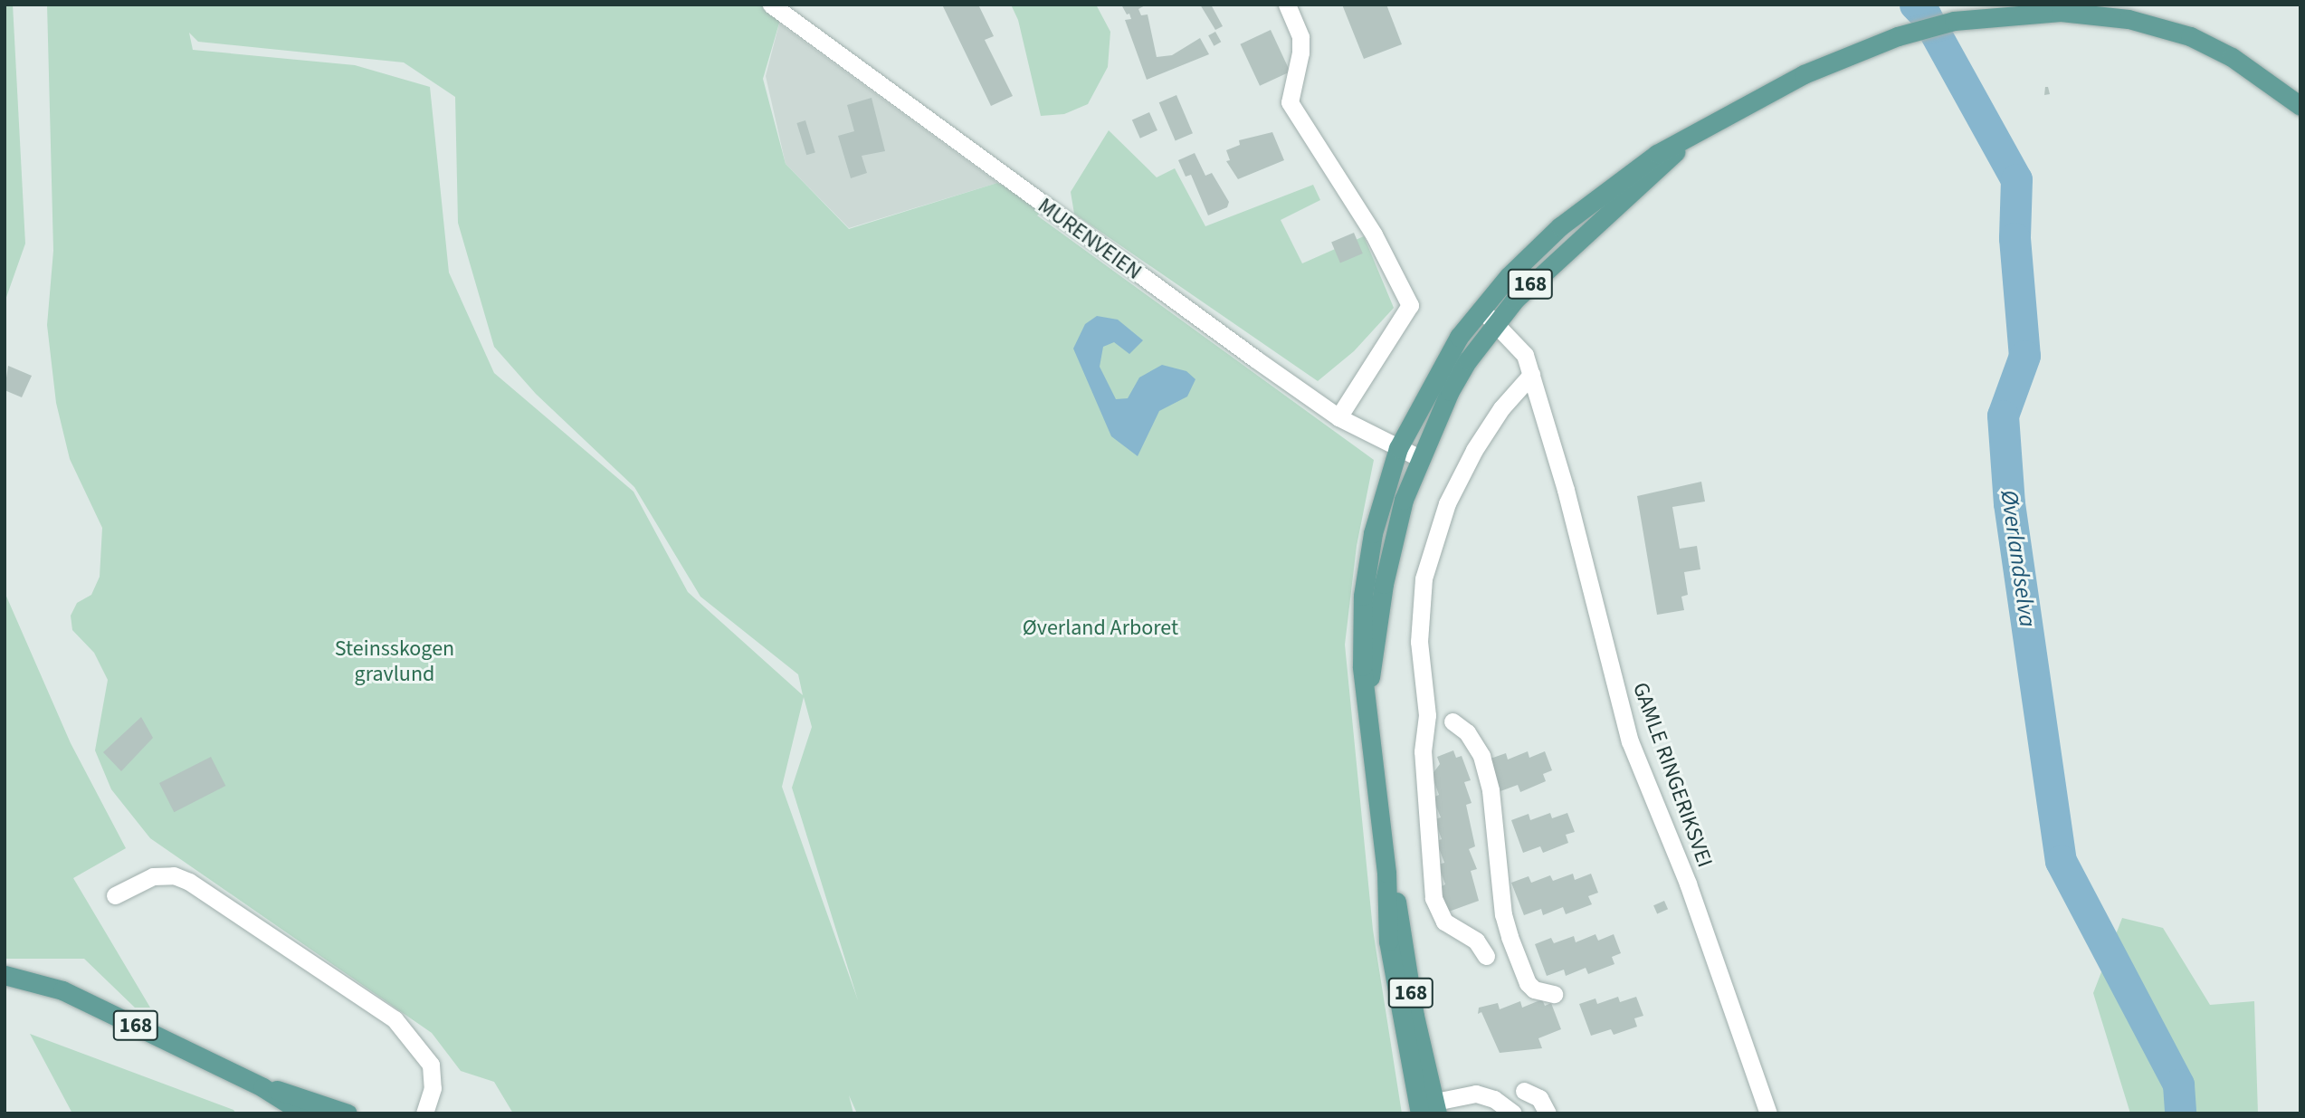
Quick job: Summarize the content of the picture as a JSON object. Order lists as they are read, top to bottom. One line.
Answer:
{"streets":{"main road":["168"],"street":["MURENVEIEN","GAMLE RINGERIKSVEI"]},"crossings":[["MURENVEIEN","168"],["168","GAMLE RINGERIKSVEI"]],"water":["Øverlandselva"],"parks":["Øverland Arboret","Steinsskogen gravlund"]}
